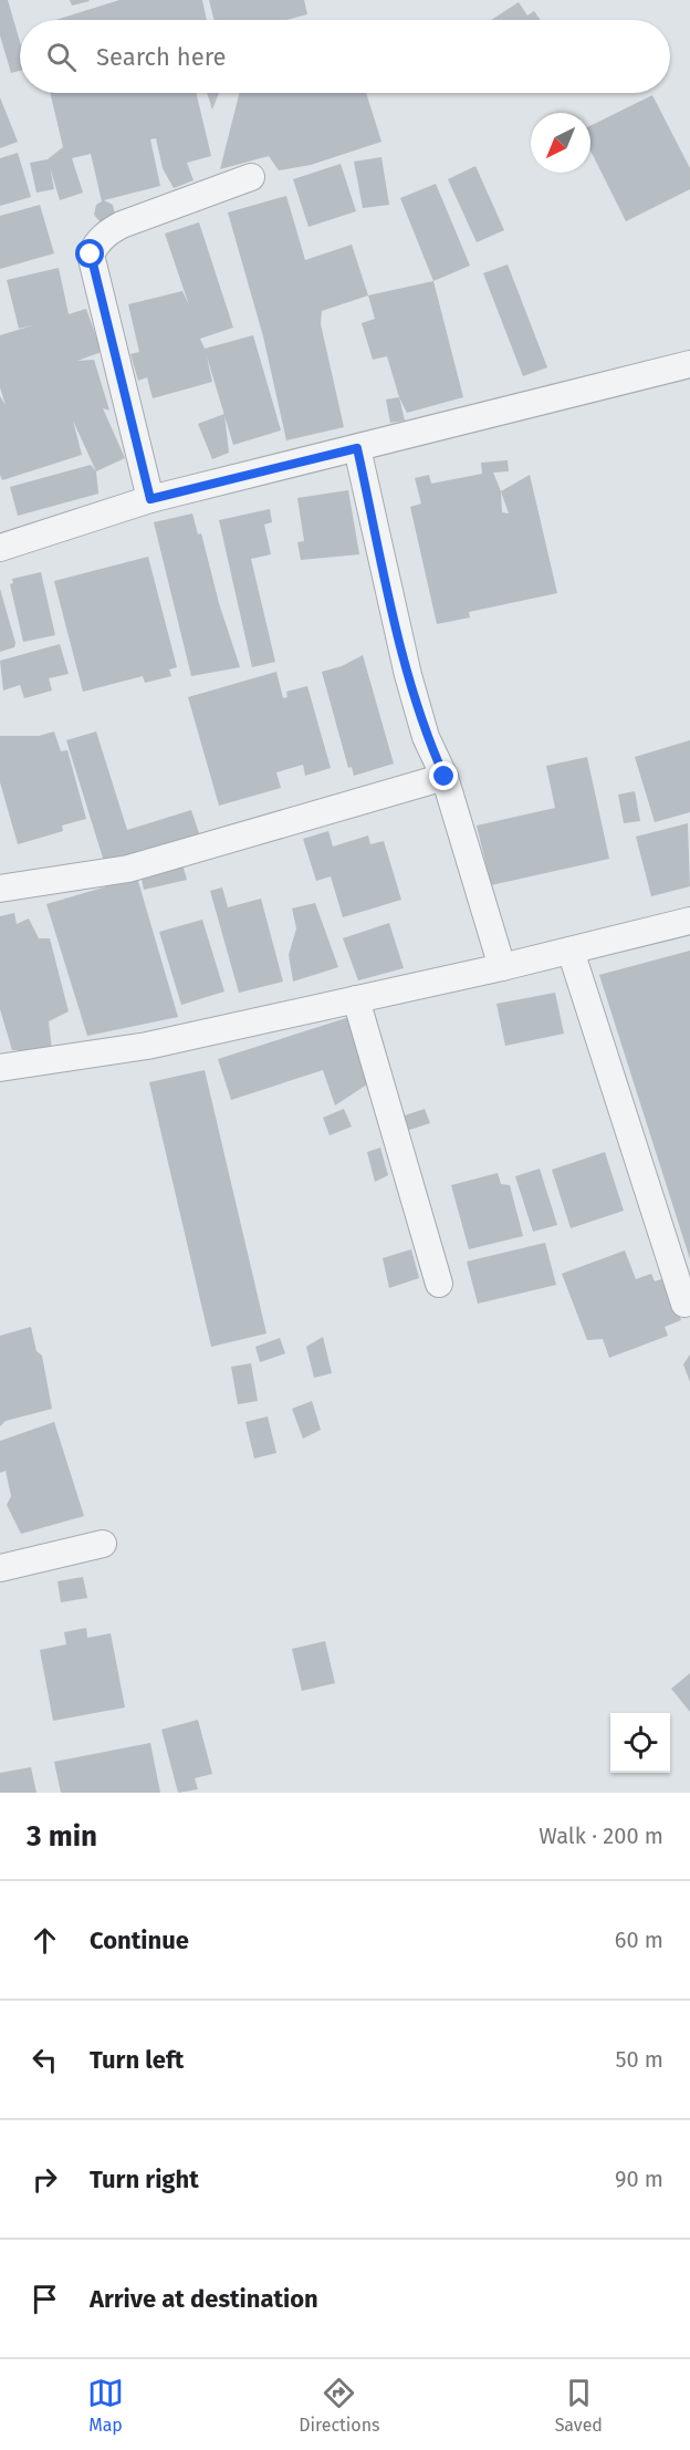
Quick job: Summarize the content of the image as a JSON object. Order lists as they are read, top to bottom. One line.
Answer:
{"north":"bottom left","page":{"search":"Search here","heading":["3 min","Walk · 200 m"],"list":[["Continue","60 m"],["Turn left","50 m"],["Turn right","90 m"],"Arrive at destination"],"nav":["Map","Directions","Saved"]}}
